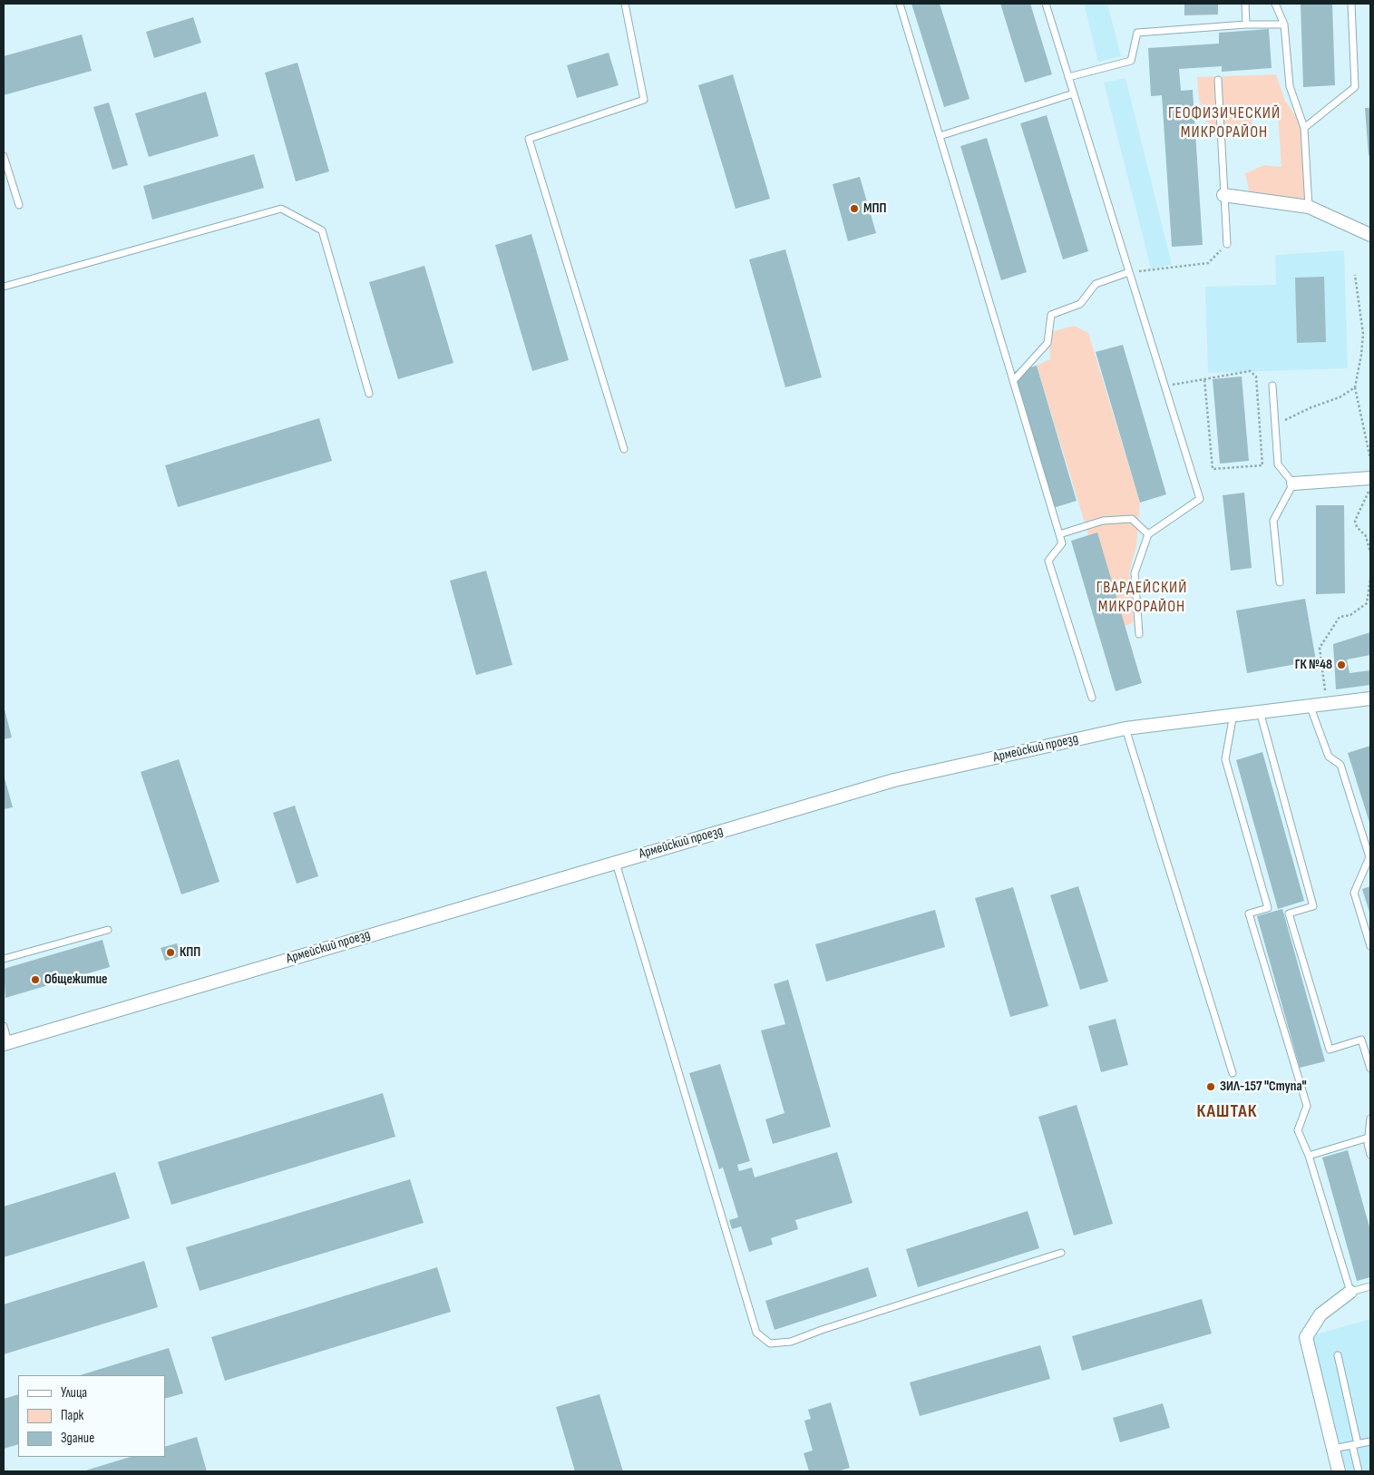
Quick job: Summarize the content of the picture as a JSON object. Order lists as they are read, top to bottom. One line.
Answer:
{"streets":{"street":["Армейский проезд"]},"districts":["ГЕОФИЗИЧЕСКИЙ МИКРОРАЙОН","ГВАРДЕЙСКИЙ МИКРОРАЙОН","КАШТАК"],"places":["МПП","ГК №48","КПП","Общежитие","ЗИЛ-157 \"Ступа\""],"legend":["Улица","Парк","Здание"]}
